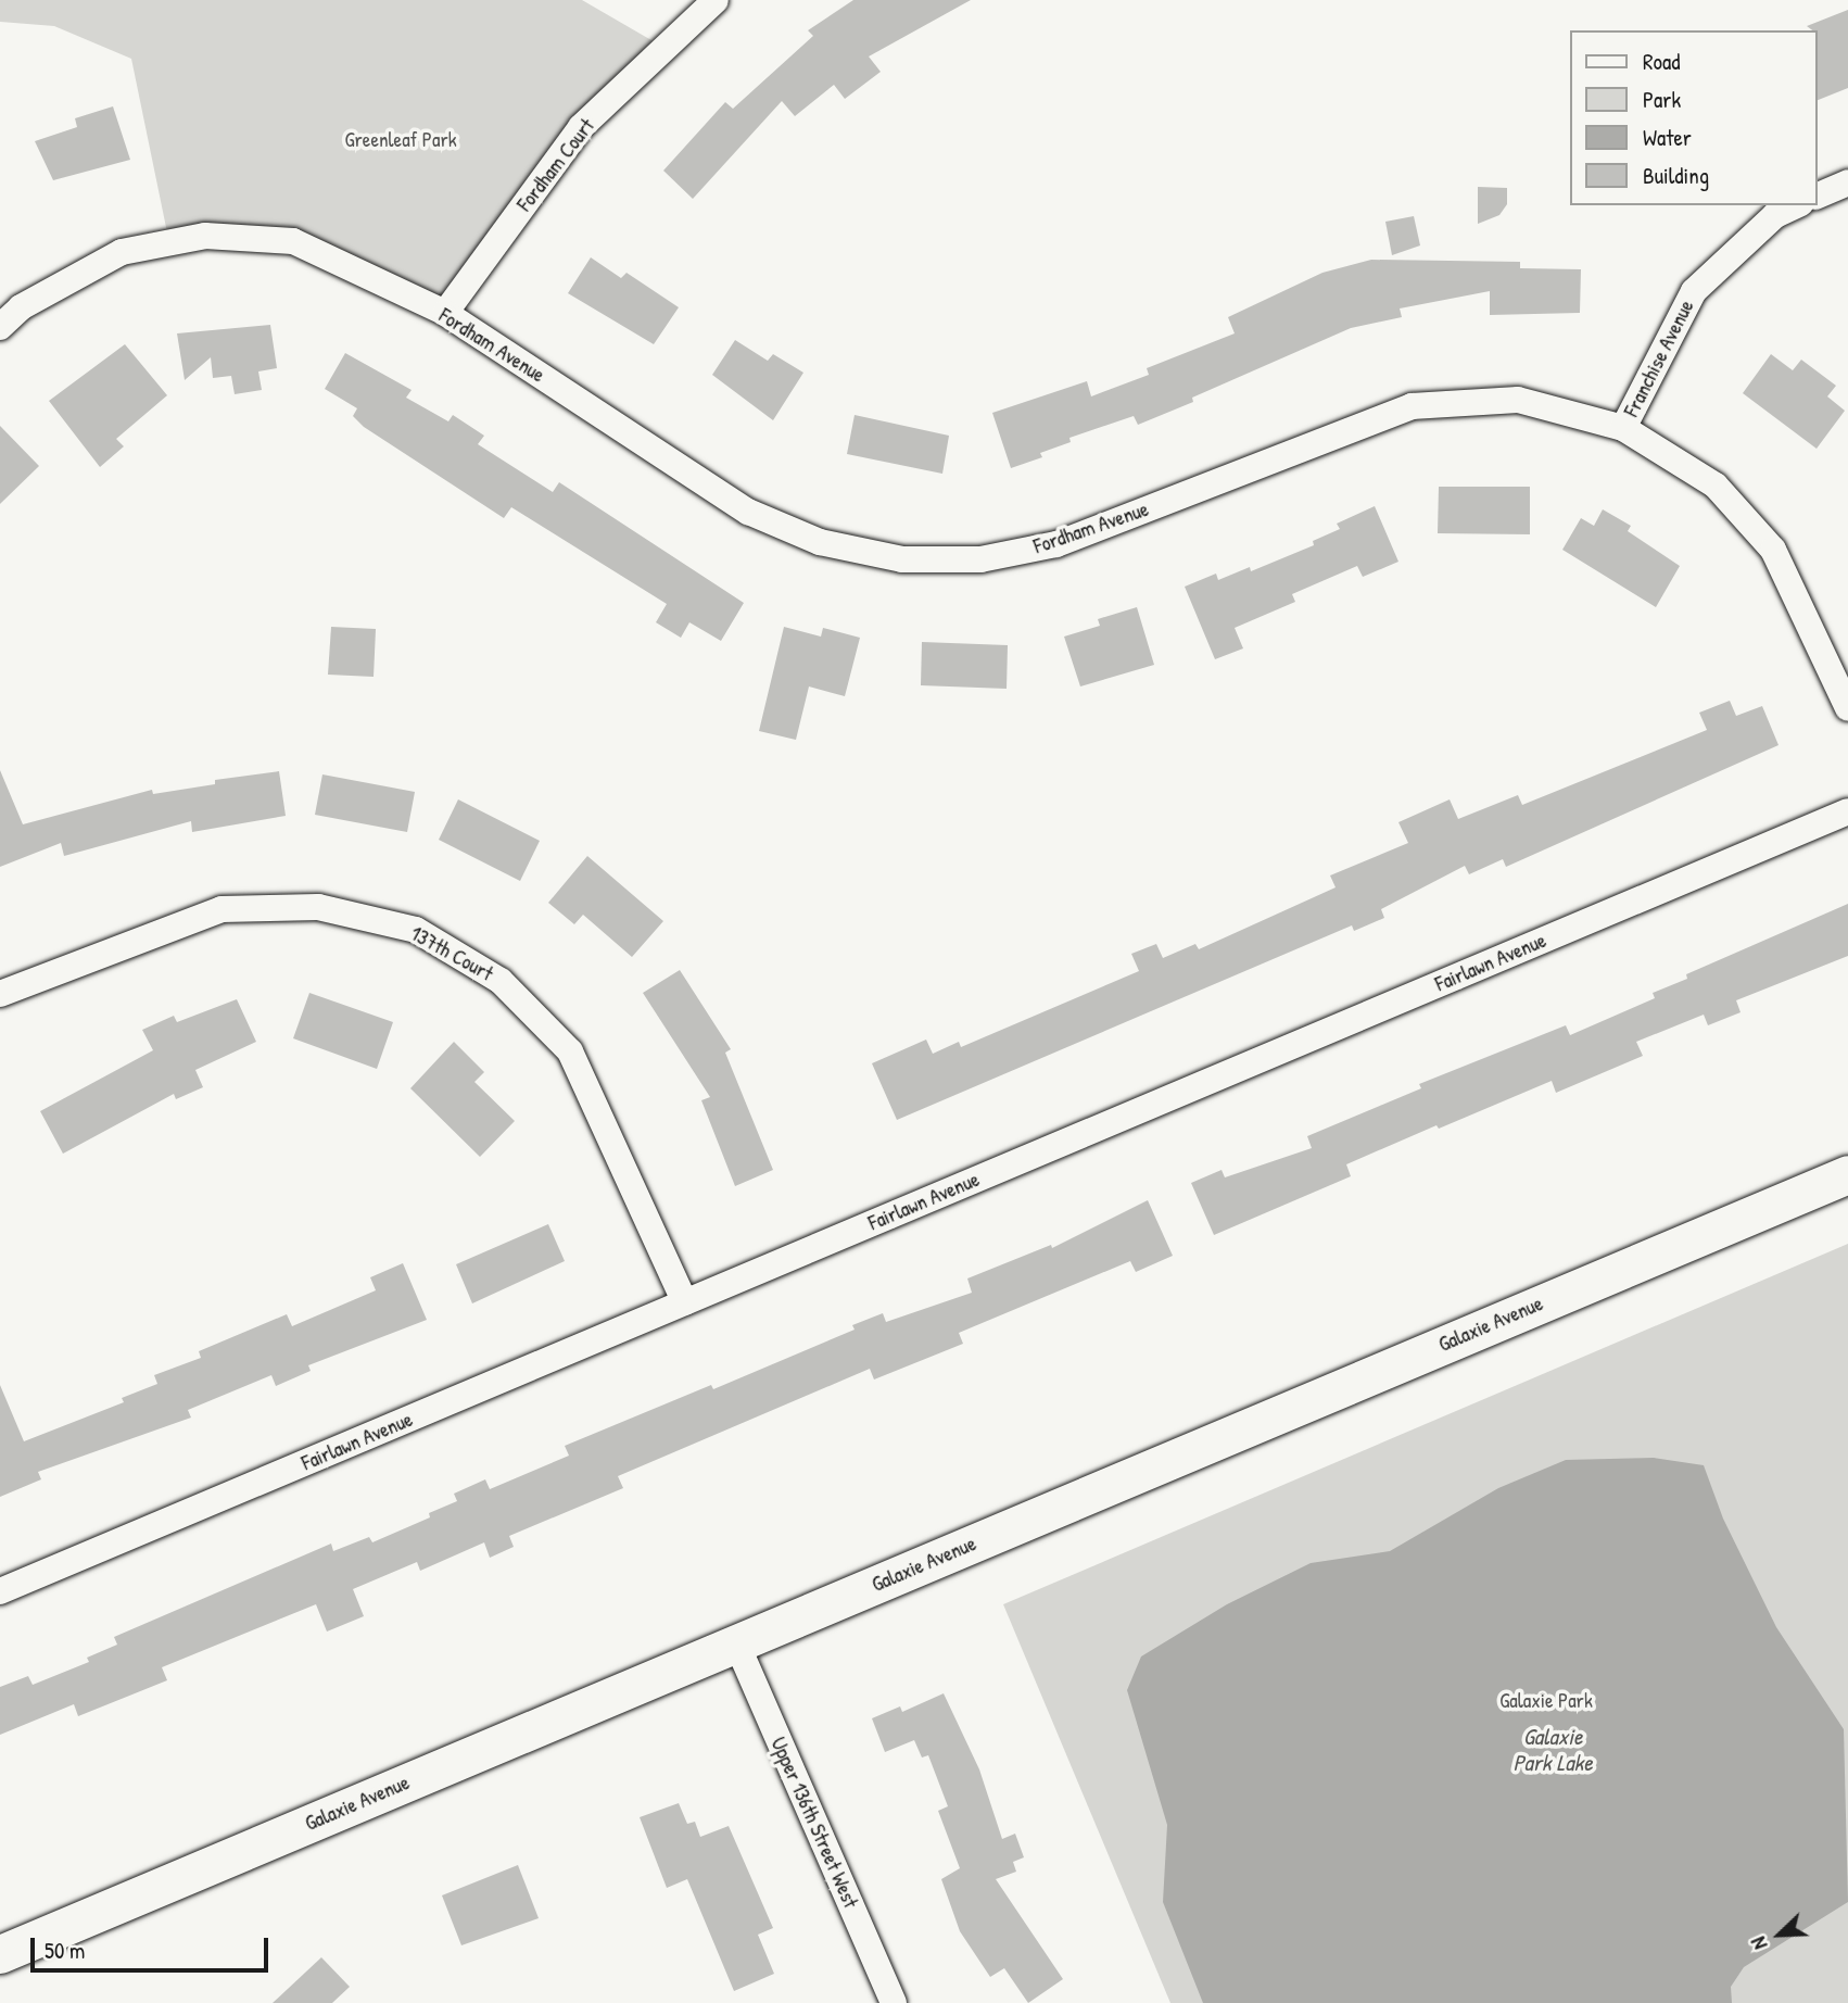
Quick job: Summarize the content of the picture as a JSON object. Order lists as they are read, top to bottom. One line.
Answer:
{"streets":{"street":["Fordham Court","Fordham Avenue","Franchise Avenue","137th Court","Fairlawn Avenue","Galaxie Avenue","Upper 136th Street West"]},"crossings":[["Fordham Court","Fordham Avenue"],["Fordham Avenue","Franchise Avenue"],["137th Court","Fairlawn Avenue"],["Galaxie Avenue","Upper 136th Street West"]],"water":["Galaxie Park Lake"],"parks":["Greenleaf Park","Galaxie Park"],"legend":["Road","Park","Water","Building"],"scale_bar":"50 m","north":"bottom left"}
